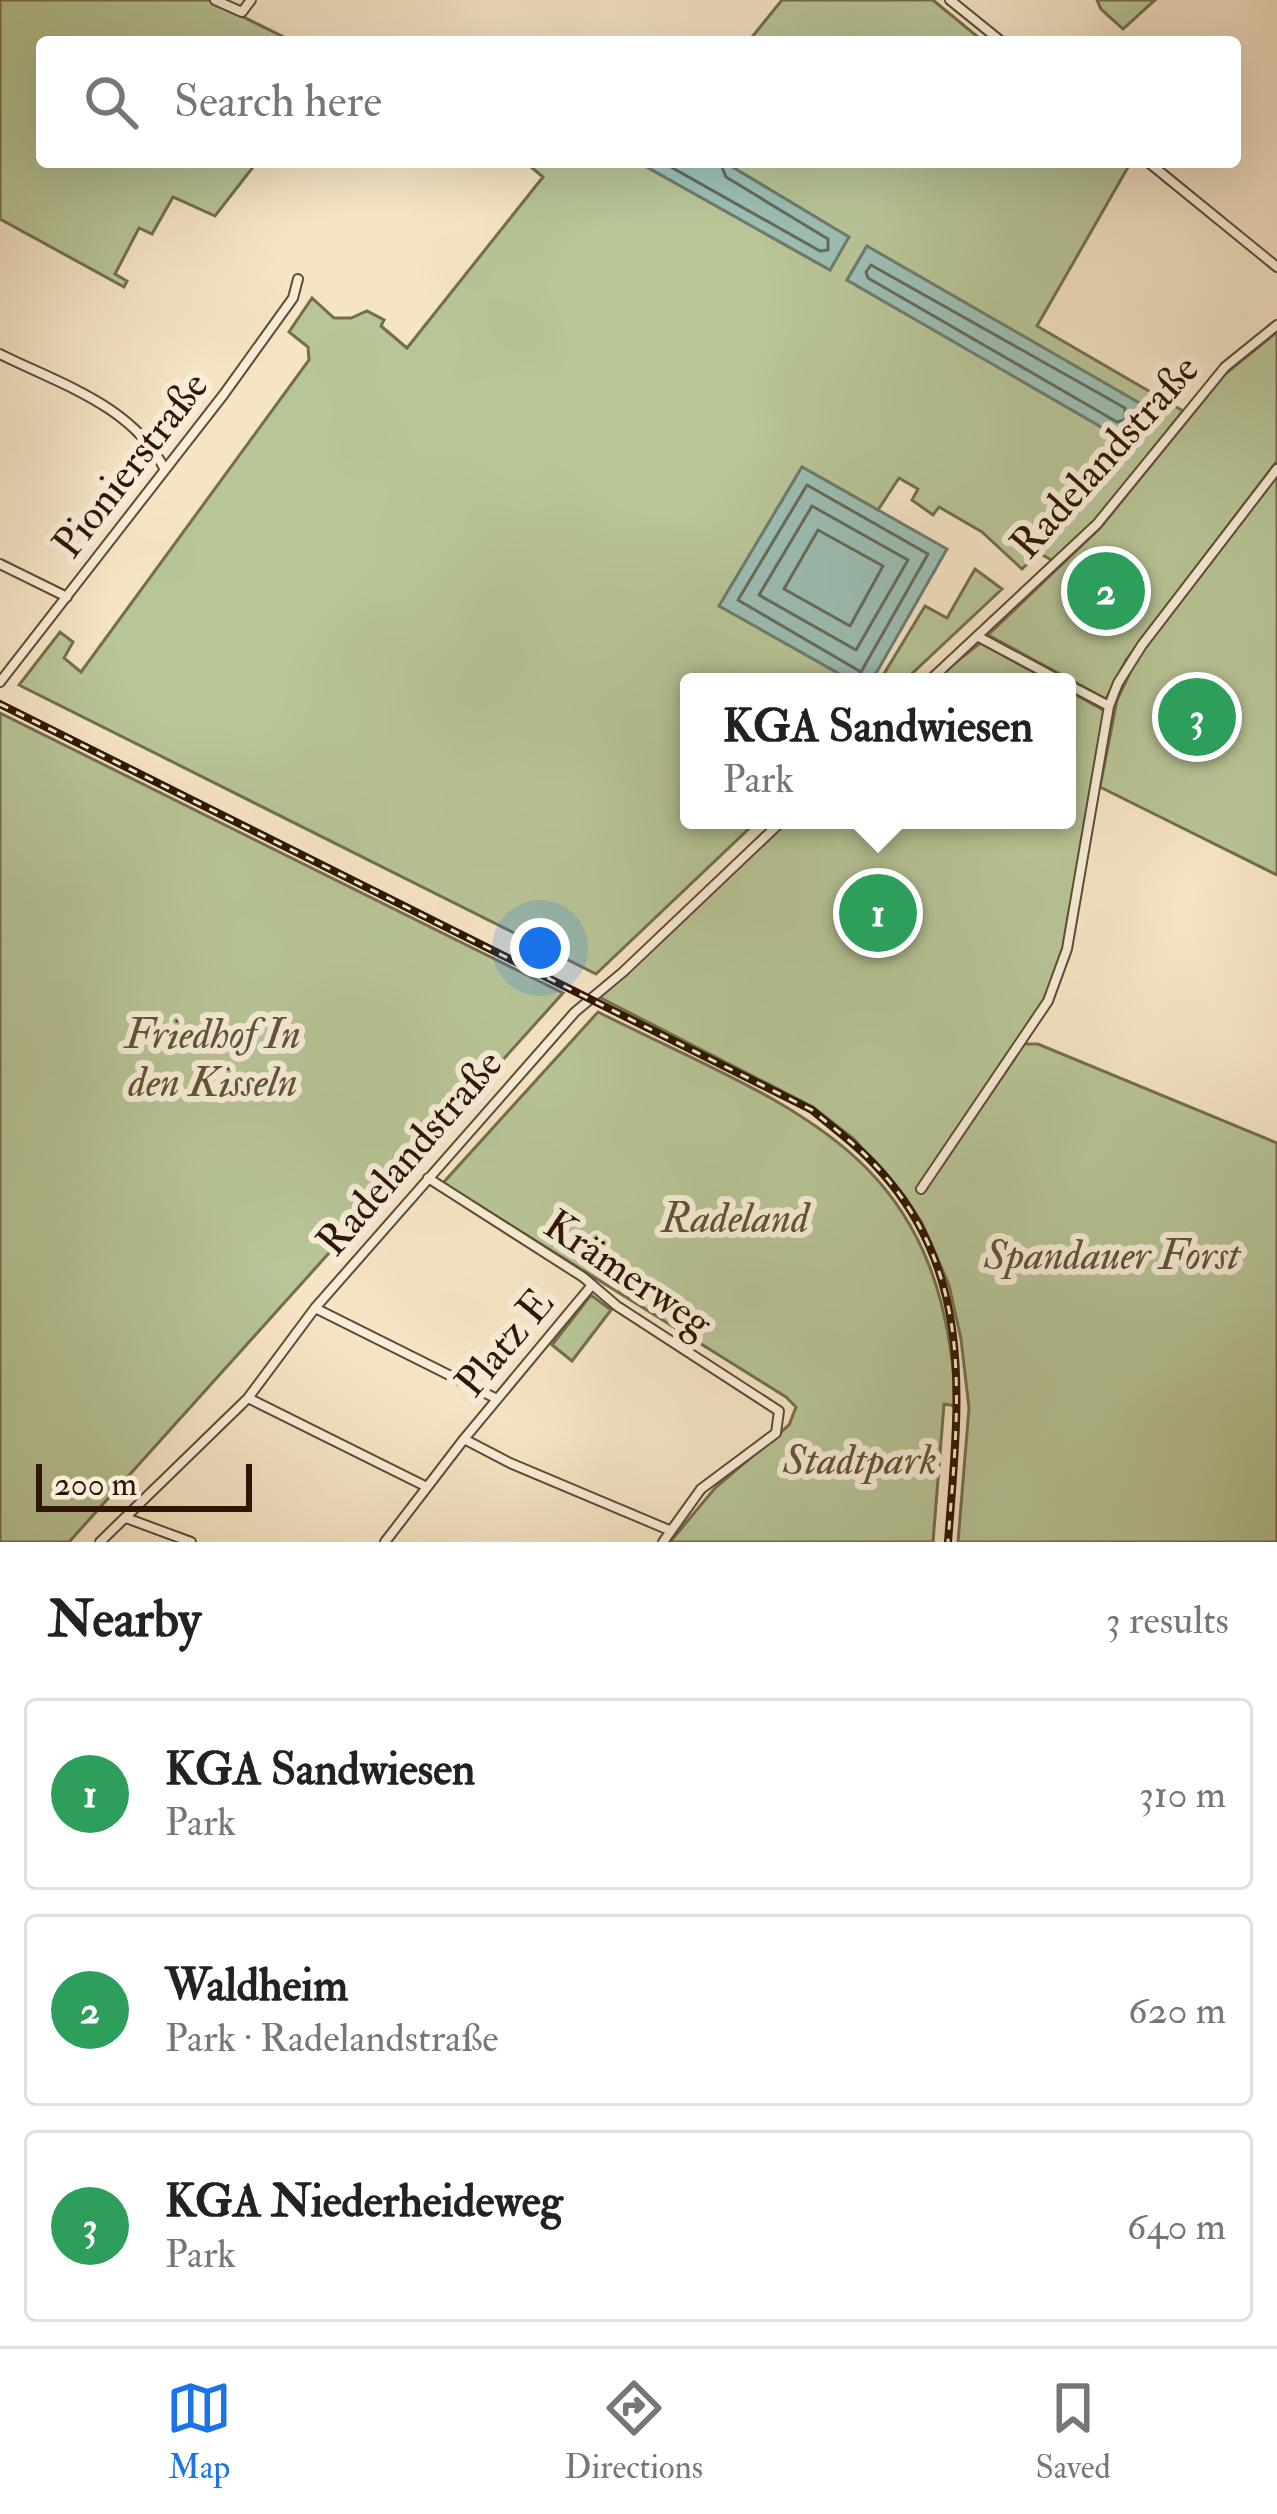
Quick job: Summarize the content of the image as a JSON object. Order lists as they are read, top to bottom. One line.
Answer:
{"streets":{"street":["Radelandstraße","Pionierstraße","Krämerweg","Platz E"]},"crossings":[["Radelandstraße","Krämerweg"],["Krämerweg","Platz E"]],"parks":["Friedhof In den Kisseln","Radeland","Spandauer Forst","Stadtpark"],"scale_bar":"200 m","page":{"search":"Search here","pins":["2","3","1"],"popup":["KGA Sandwiesen","Park"],"scale":"200 m","heading":["Nearby","3 results"],"list":[{"mark":"1","name":"KGA Sandwiesen","note":"Park","value":"310 m"},{"mark":"2","name":"Waldheim","note":"Park · Radelandstraße","value":"620 m"},{"mark":"3","name":"KGA Niederheideweg","note":"Park","value":"640 m"}],"nav":["Map","Directions","Saved"]}}
